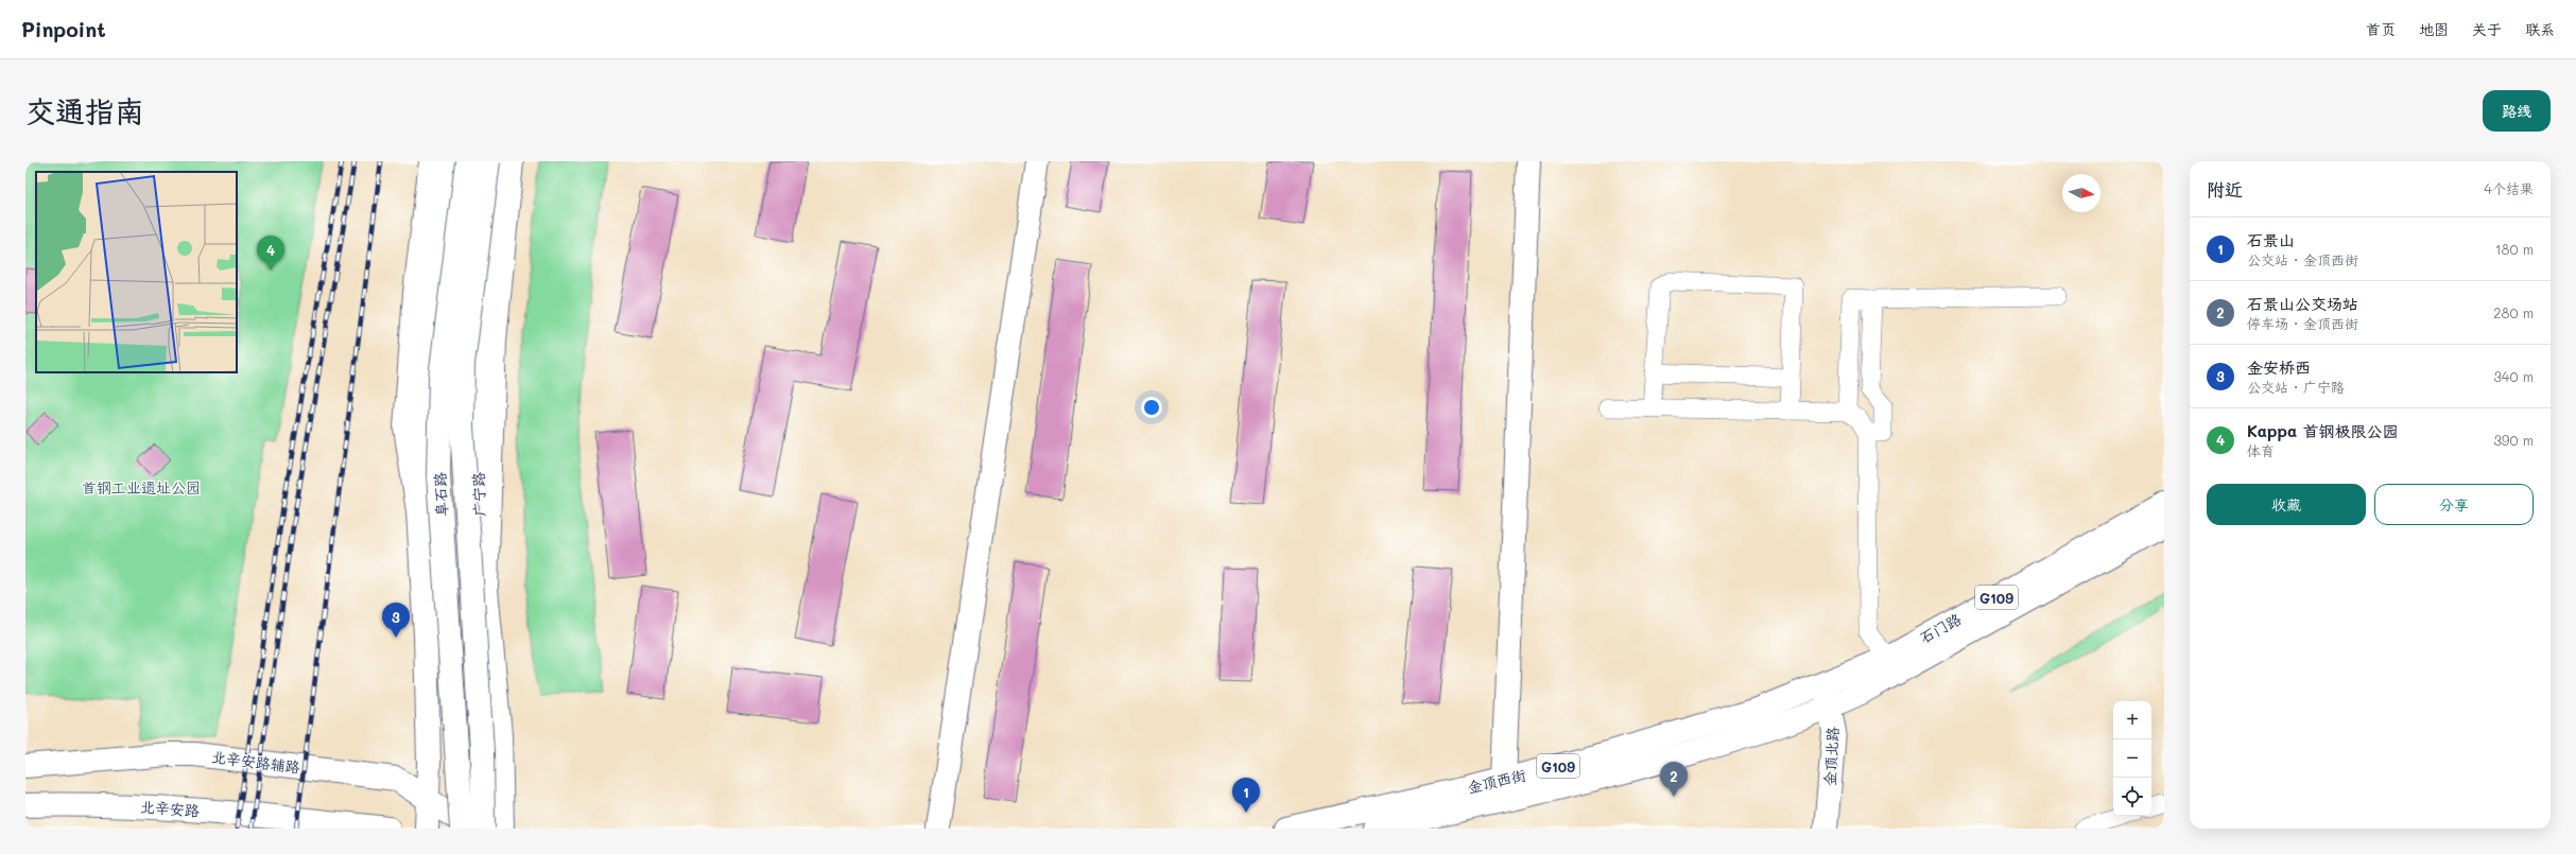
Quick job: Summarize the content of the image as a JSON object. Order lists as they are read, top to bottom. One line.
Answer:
{"streets":{"main road":["阜石路","广宁路","G109","石门路","金顶北路","北辛安路辅路","金顶西街","北辛安路"]},"crossings":[["石门路","金顶北路"],["石门路","金顶西街"],["金顶北路","金顶西街"]],"parks":["首钢工业遗址公园"],"north":"right","page":{"header":"Pinpoint","nav":["首页","地图","关于","联系"],"buttons":["路线",["收藏","分享"]],"title":"交通指南","heading":["附近","4个结果"],"list":[{"mark":"1","name":"石景山","note":"公交站 · 金顶西街","value":"180 m"},{"mark":"2","name":"石景山公交场站","note":"停车场 · 金顶西街","value":"280 m"},{"mark":"3","name":"金安桥西","note":"公交站 · 广宁路","value":"340 m"},{"mark":"4","name":"Kappa 首钢极限公园","note":"体育","value":"390 m"}],"pins":["4","3","2","1"],"map_buttons":["+","−"]}}
